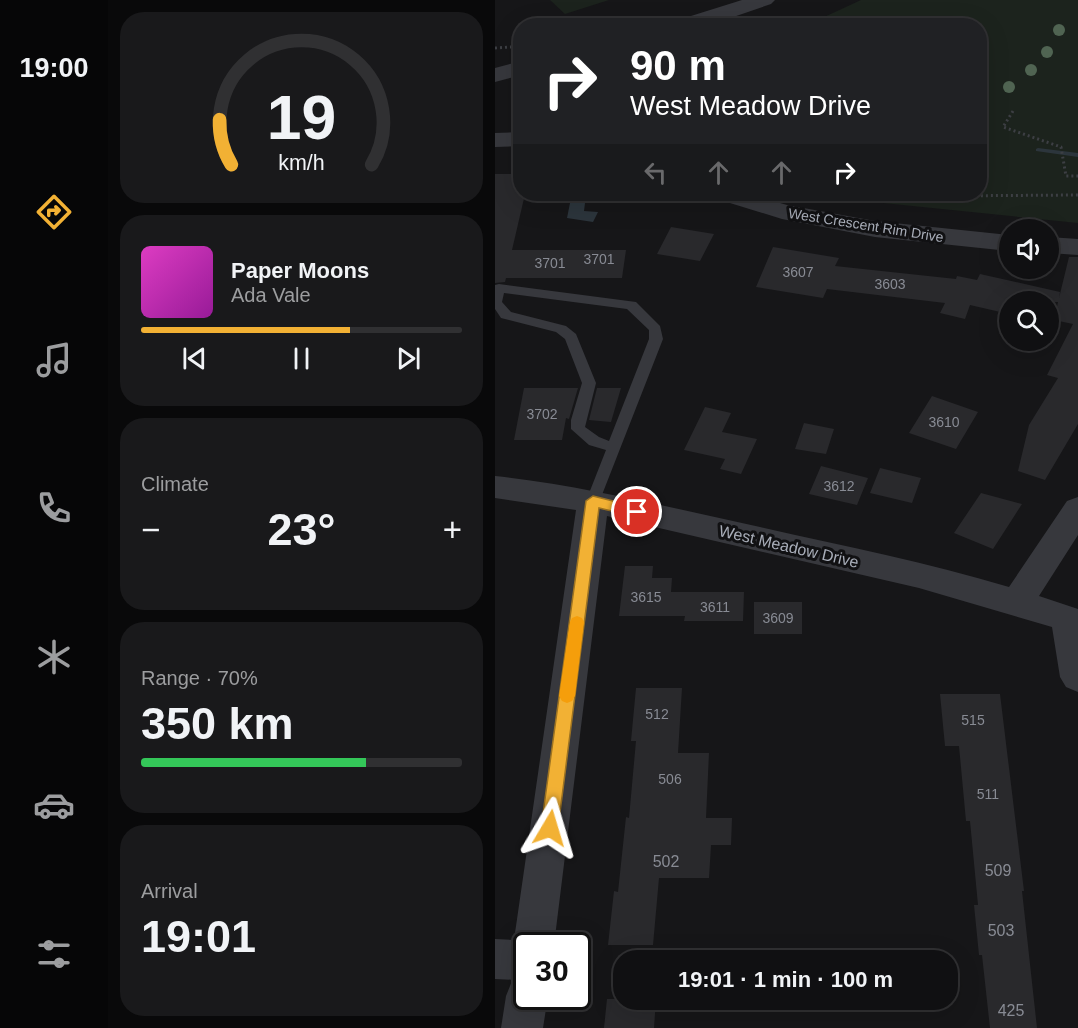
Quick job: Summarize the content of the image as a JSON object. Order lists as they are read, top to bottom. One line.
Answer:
{"streets":{"street":["West Crescent Rim Drive","West Meadow Drive"]},"house_numbers":["3701","3701","3607","3603","3702","3610","3612","3615","3611","3609","512","515","506","511","502","509","503","425"],"page":{"tabs":"19:00","turn":["90 m","West Meadow Drive"],"song":["Paper Moons","Ada Vale"],"tile":["Climate",["Range · 70%","350 km"],["Arrival","19:01"]],"heat":["−","23°","+"],"limit":"30","trip":"19:01 · 1 min · 100 m","gauge":["19","km/h"]}}
